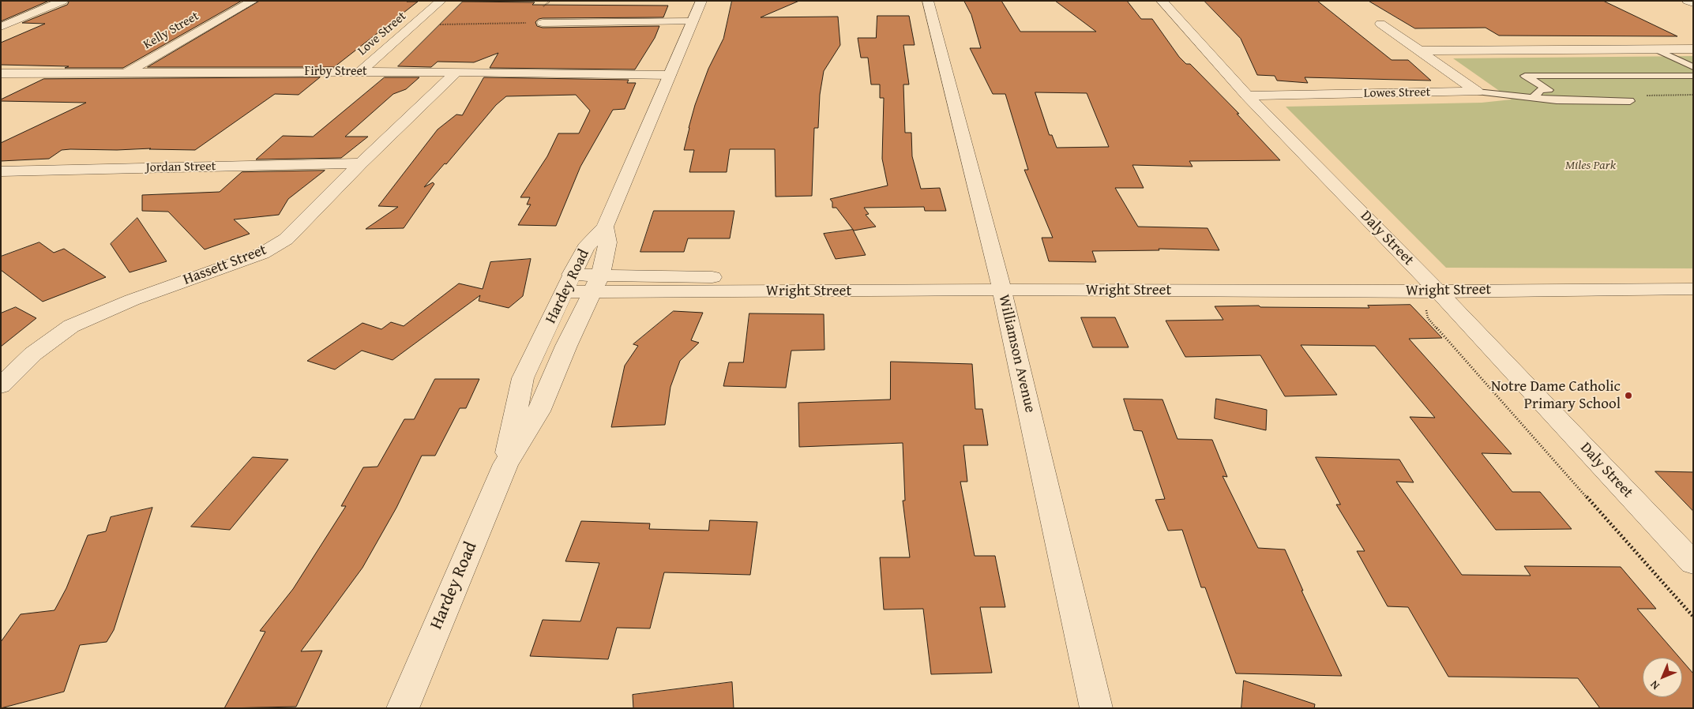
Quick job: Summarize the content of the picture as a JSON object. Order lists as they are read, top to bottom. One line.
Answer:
{"streets":{"street":["Kelly Street","Love Street","Firby Street","Lowes Street","Jordan Street","Daly Street","Hassett Street","Hardey Road","Wright Street","Williamson Avenue"]},"crossings":[["Kelly Street","Firby Street"],["Love Street","Firby Street"],["Firby Street","Hassett Street"],["Firby Street","Hardey Road"],["Lowes Street","Daly Street"],["Jordan Street","Hassett Street"],["Daly Street","Wright Street"],["Hardey Road","Wright Street"],["Wright Street","Williamson Avenue"]],"parks":["Miles Park"],"places":["Notre Dame Catholic Primary School"],"north":"bottom left"}
